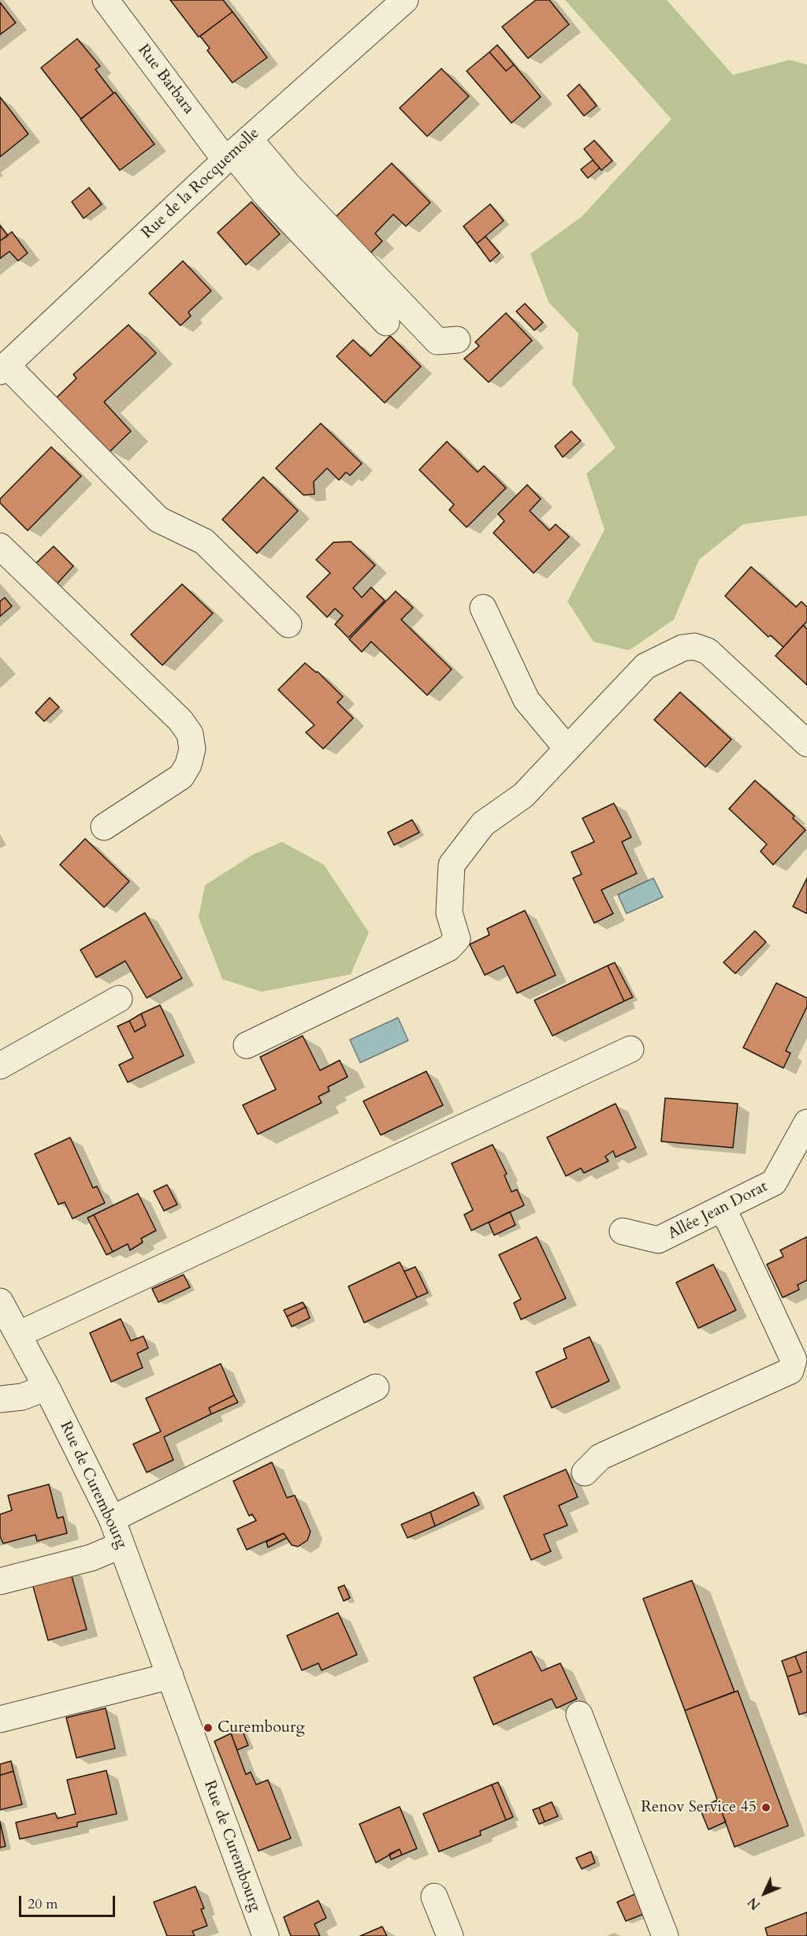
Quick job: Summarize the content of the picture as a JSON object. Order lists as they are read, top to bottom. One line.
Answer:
{"streets":{"street":["Rue Barbara","Rue de la Rocquemolle","Allée Jean Dorat","Rue de Curembourg"]},"crossings":[["Rue Barbara","Rue de la Rocquemolle"]],"places":["Curembourg","Renov Service 45"],"scale_bar":"20 m","north":"bottom left"}
